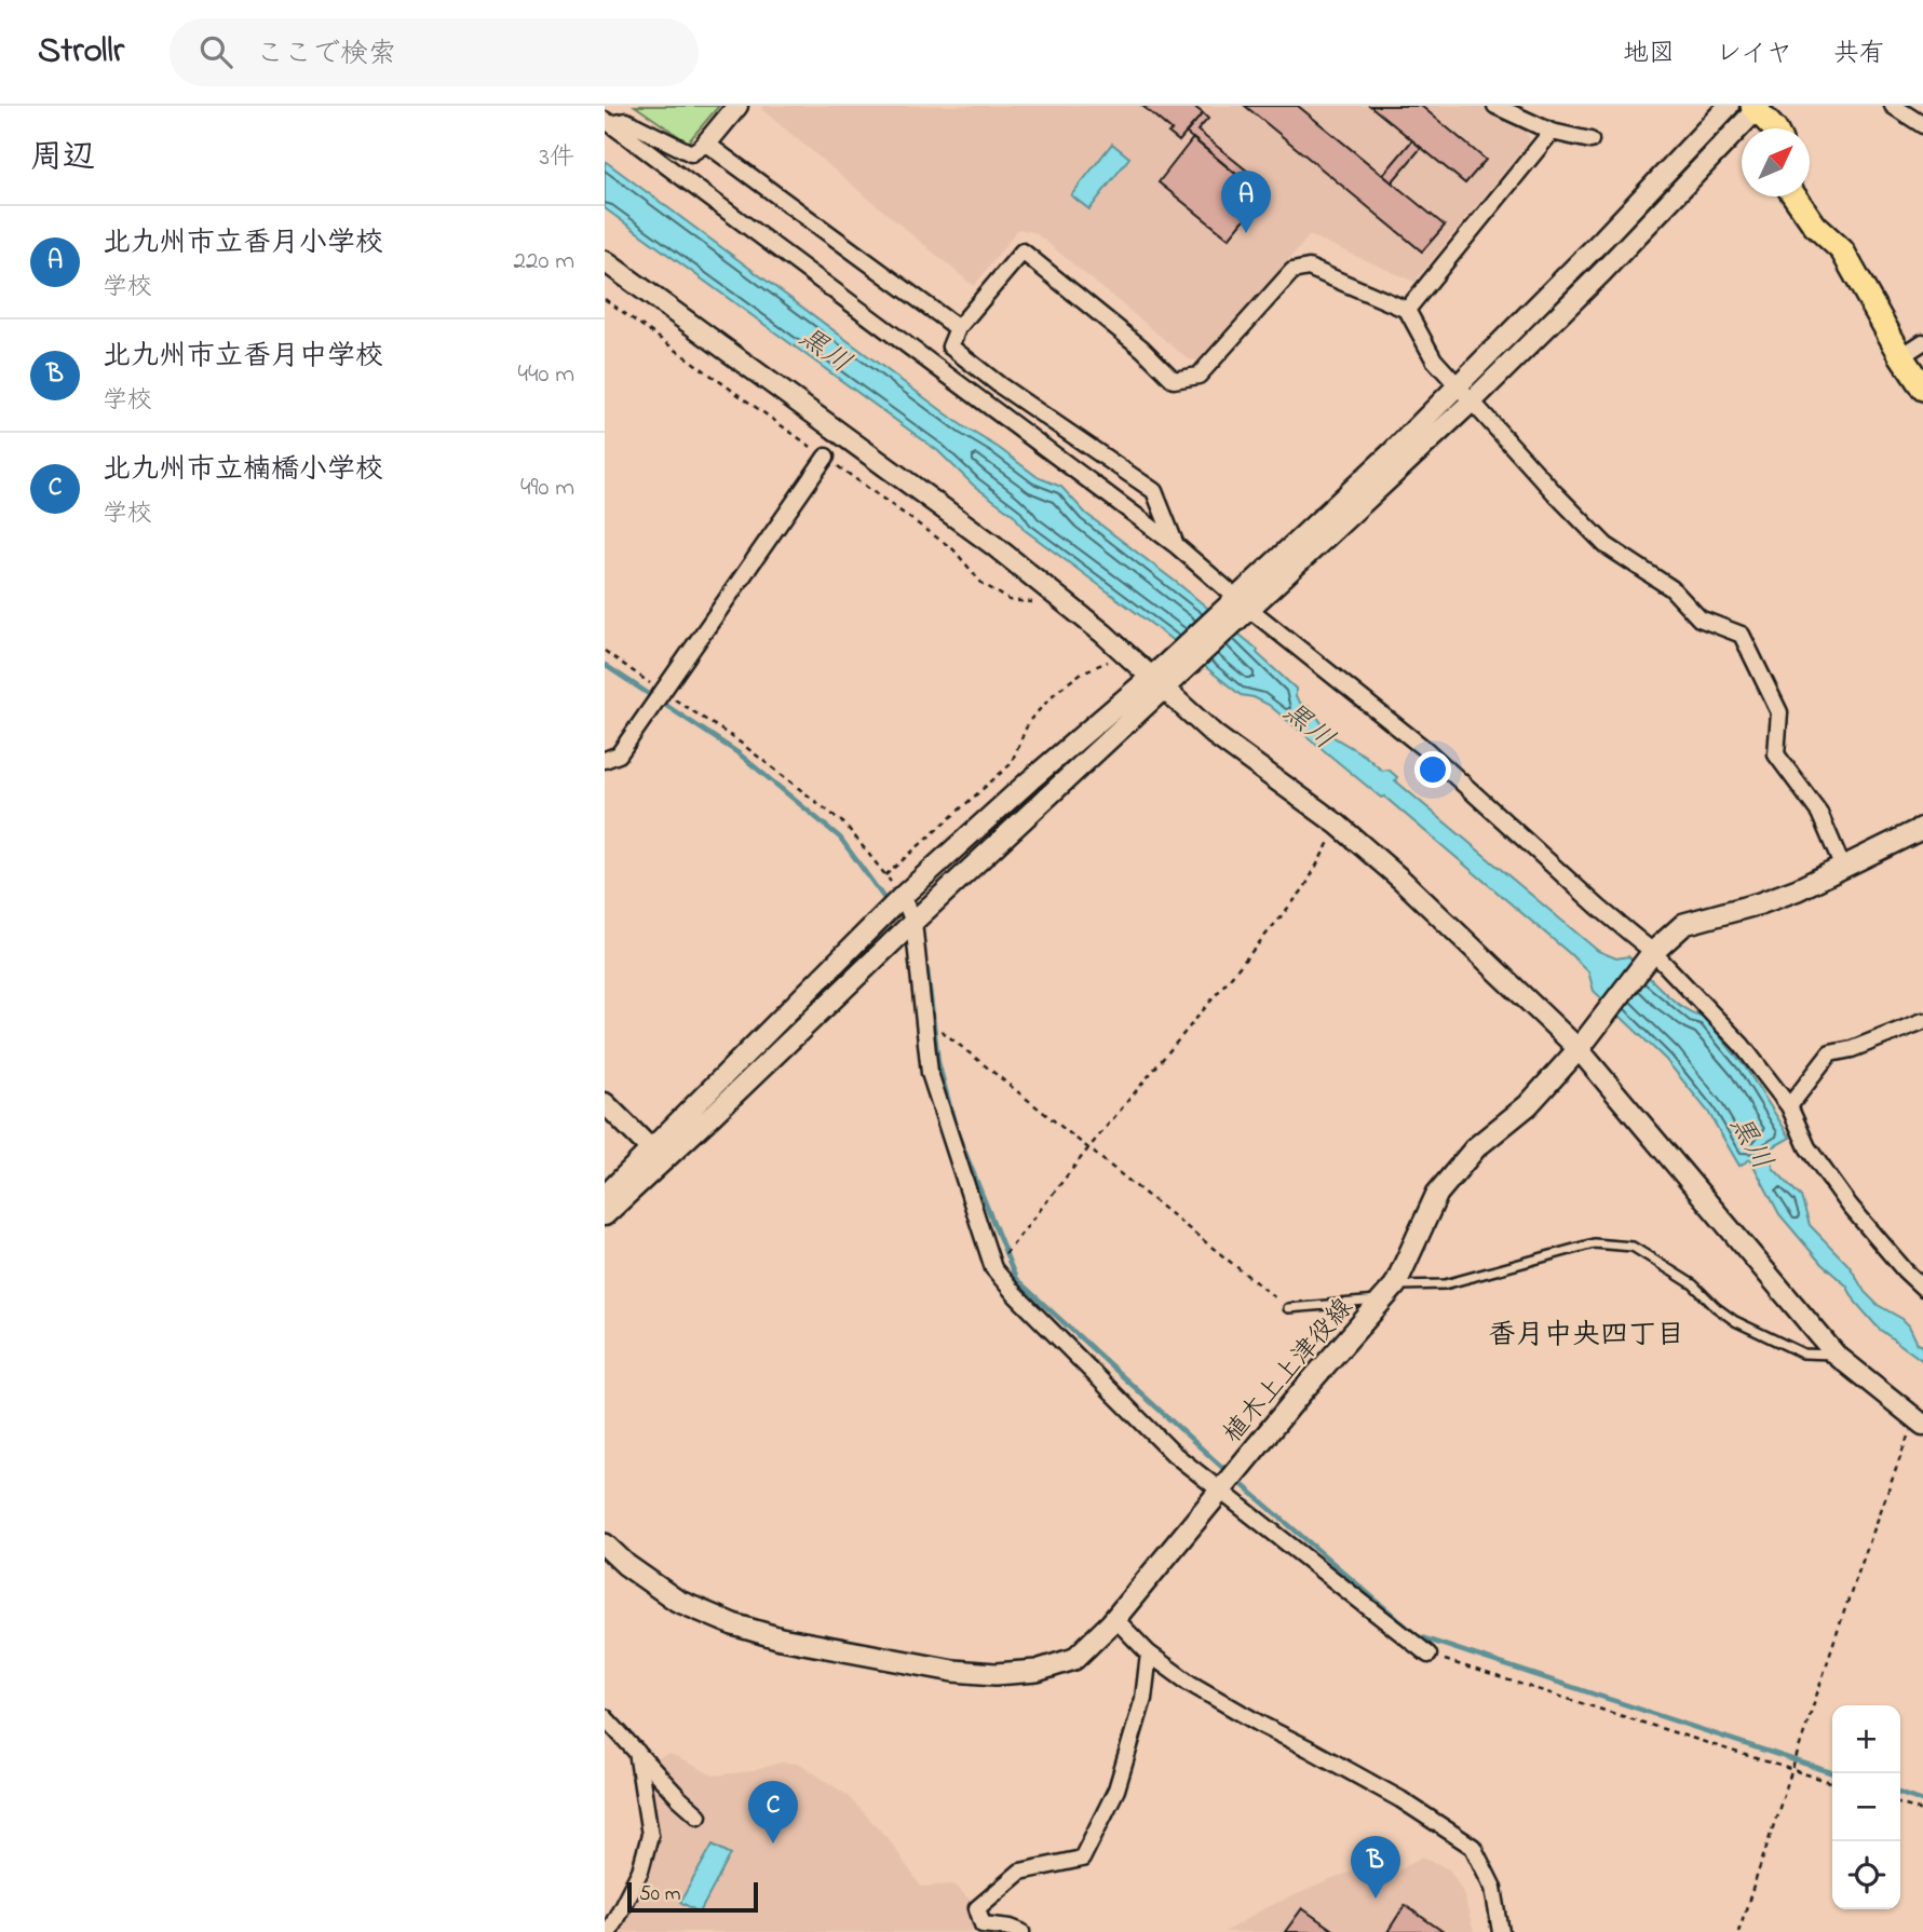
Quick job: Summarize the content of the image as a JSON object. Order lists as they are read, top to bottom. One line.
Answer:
{"streets":{"main road":["植木上上津役線"]},"districts":["香月中央四丁目"],"water":["黒川"],"scale_bar":"50 m","north":"top right","page":{"header":"Strollr","search":"ここで検索","nav":["地図","レイヤ","共有"],"heading":["周辺","3件"],"pins":["A","C","B"],"list":[{"mark":"A","name":"北九州市立香月小学校","note":"学校","value":"220 m"},{"mark":"B","name":"北九州市立香月中学校","note":"学校","value":"440 m"},{"mark":"C","name":"北九州市立楠橋小学校","note":"学校","value":"490 m"}],"map_buttons":["+","−"],"scale":"50 m"}}
